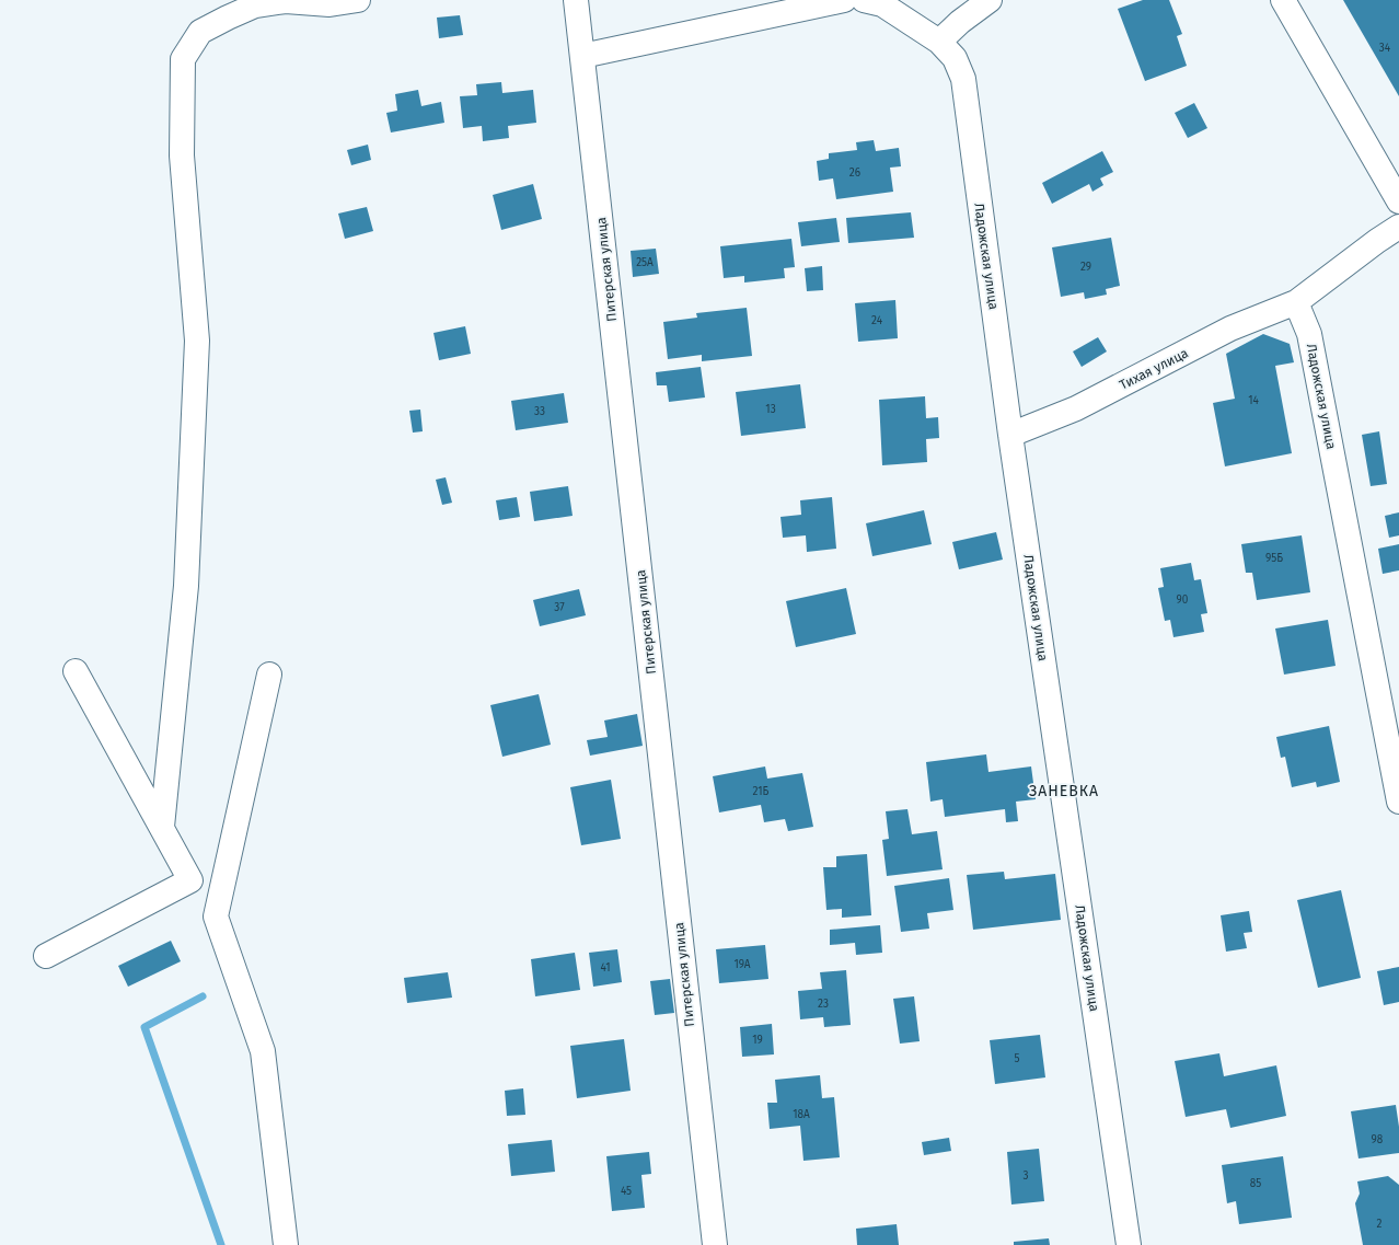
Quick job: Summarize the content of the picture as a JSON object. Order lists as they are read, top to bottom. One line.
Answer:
{"streets":{"street":["Ладожская улица","Питерская улица","Тихая улица"]},"crossings":[["Ладожская улица","Тихая улица"]],"districts":["ЗАНЕВКА"],"house_numbers":["34","26","25А","29","24","14","13","33","95Б","90","37","21Б","19А","41","23","19","5","18А","98","3","85","45","2"]}
